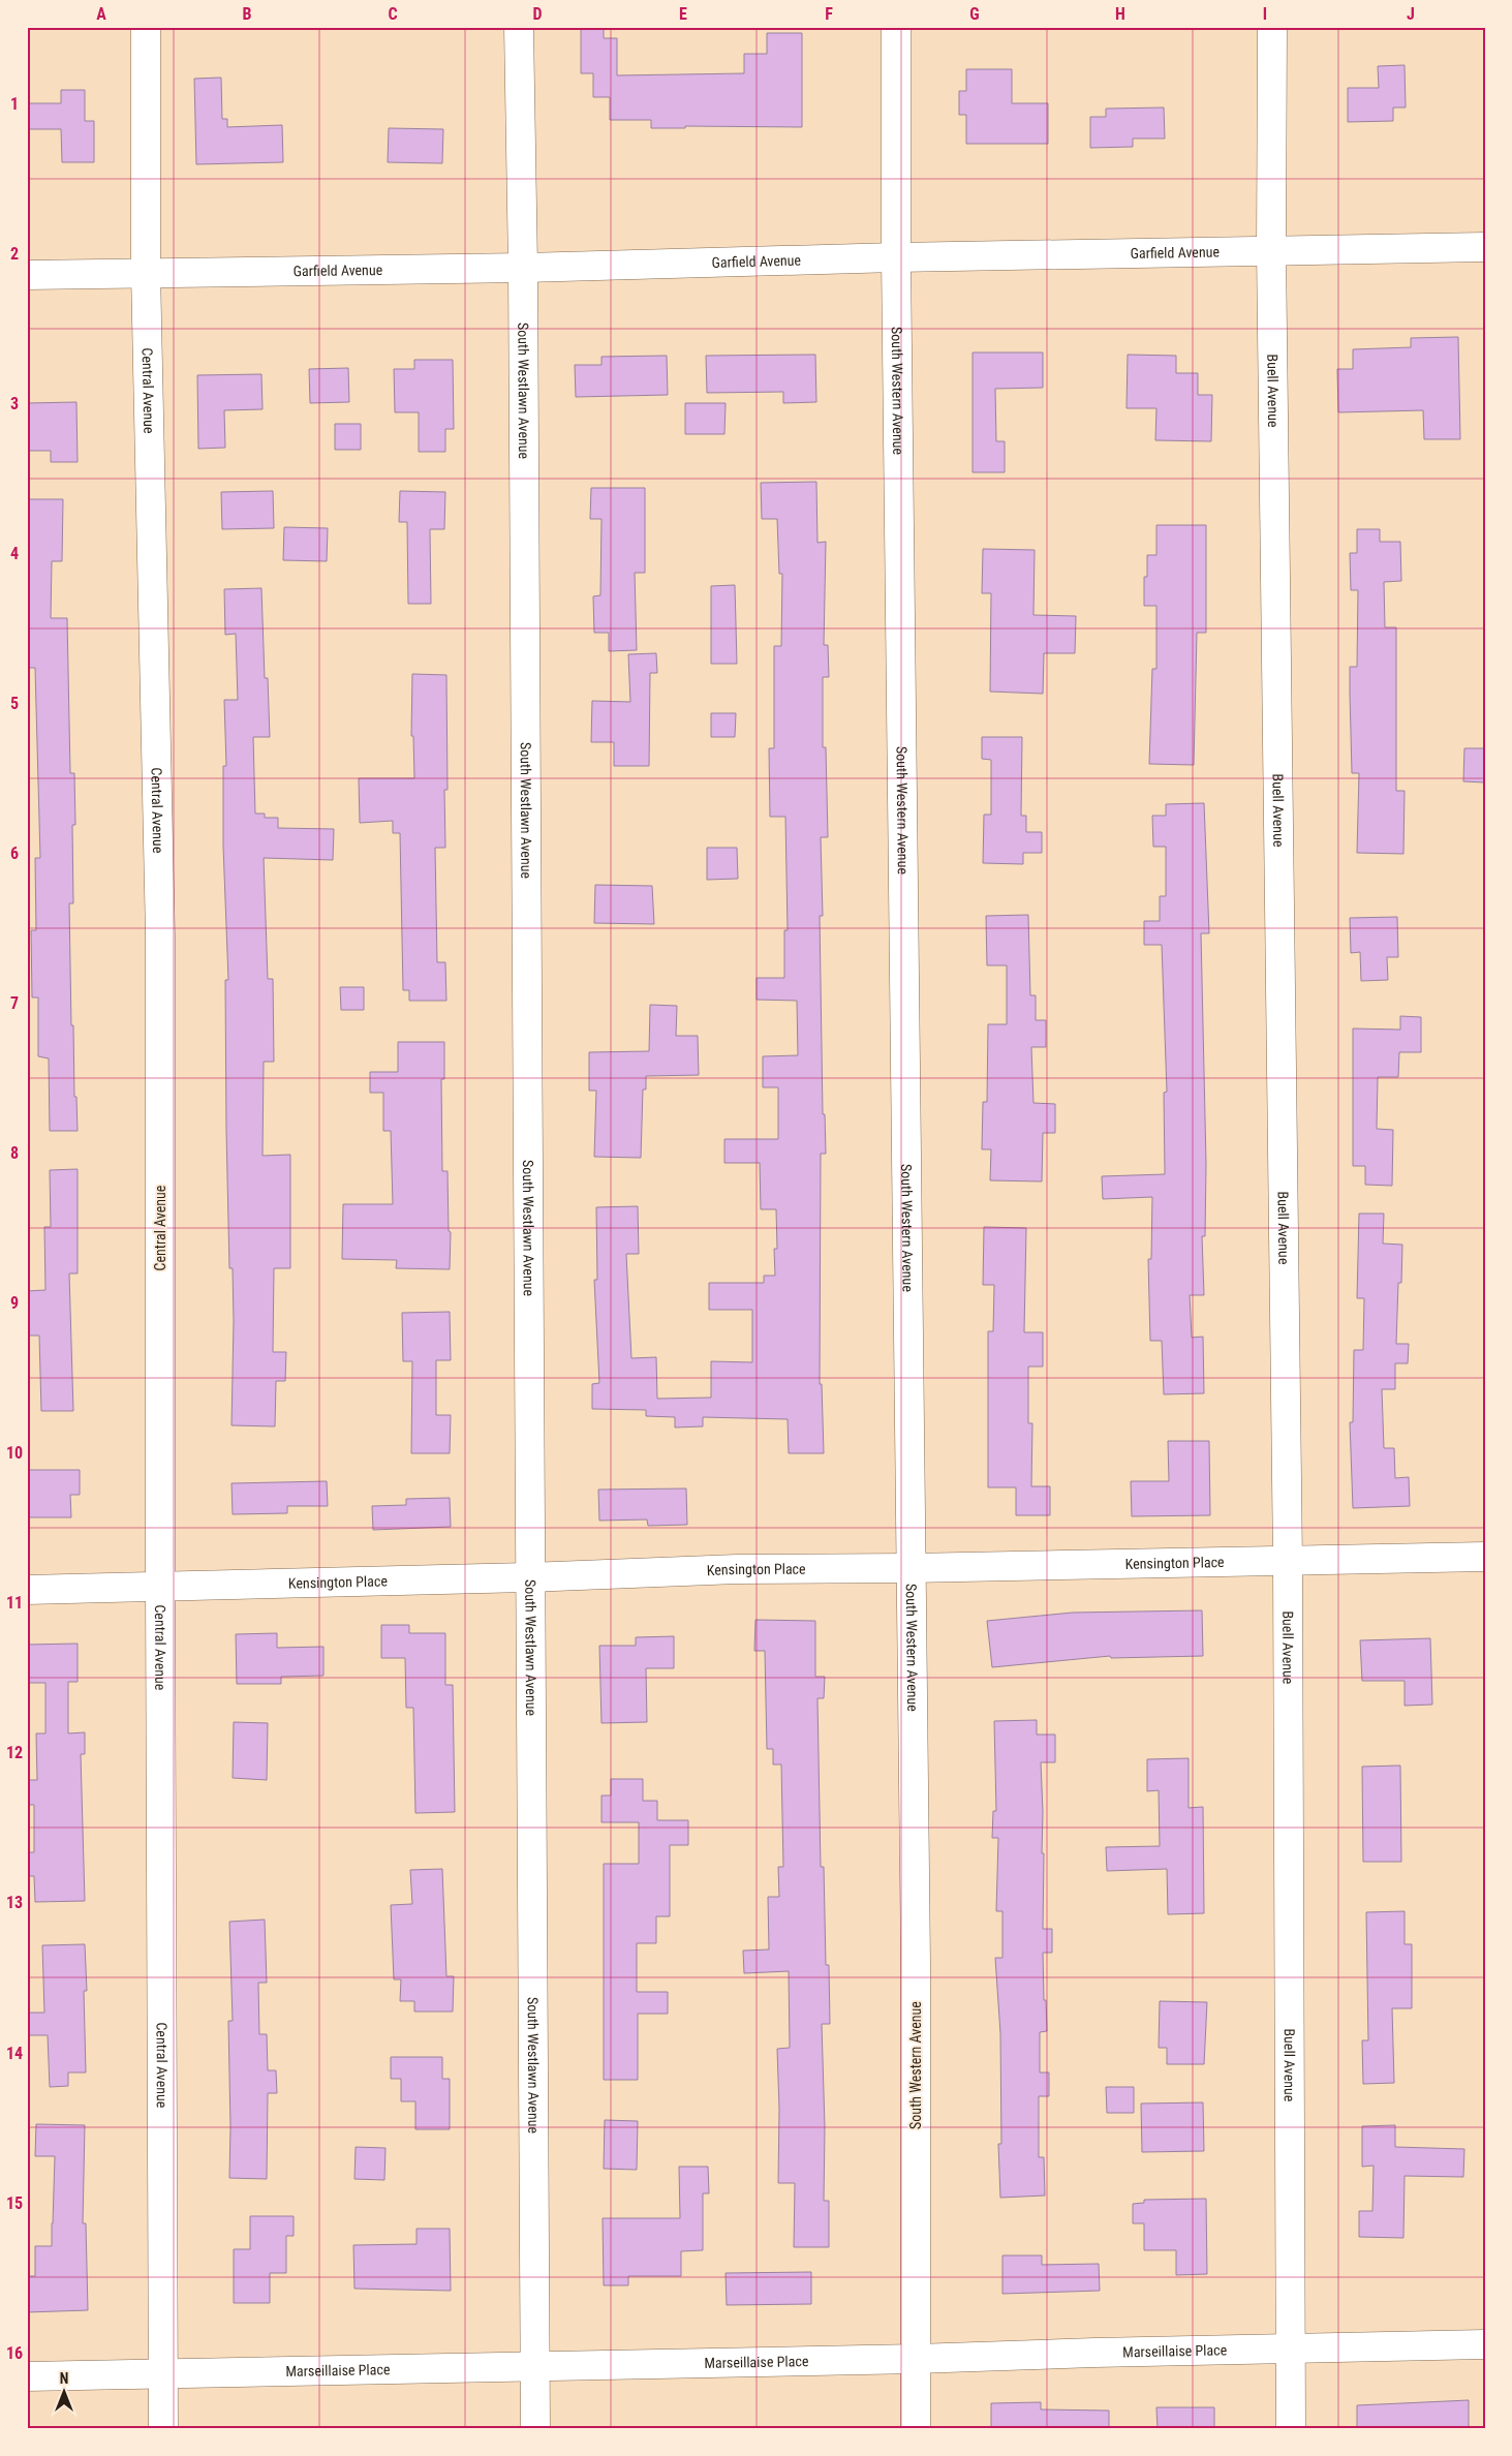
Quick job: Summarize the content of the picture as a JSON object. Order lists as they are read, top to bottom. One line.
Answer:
{"streets":{"street":["Garfield Avenue","Central Avenue","South Westlawn Avenue","South Western Avenue","Buell Avenue","Kensington Place","Marseillaise Place"]},"crossings":[["Garfield Avenue","Central Avenue"],["Garfield Avenue","South Westlawn Avenue"],["Garfield Avenue","South Western Avenue"],["Garfield Avenue","Buell Avenue"],["Central Avenue","Kensington Place"],["Central Avenue","Marseillaise Place"],["South Westlawn Avenue","Kensington Place"],["South Westlawn Avenue","Marseillaise Place"],["South Western Avenue","Kensington Place"],["South Western Avenue","Marseillaise Place"],["Buell Avenue","Kensington Place"],["Buell Avenue","Marseillaise Place"]],"north":"top","grid":{"columns":["A","B","C","D","E","F","G","H","I","J"],"rows":["1","2","3","4","5","6","7","8","9","10","11","12","13","14","15","16"]}}
